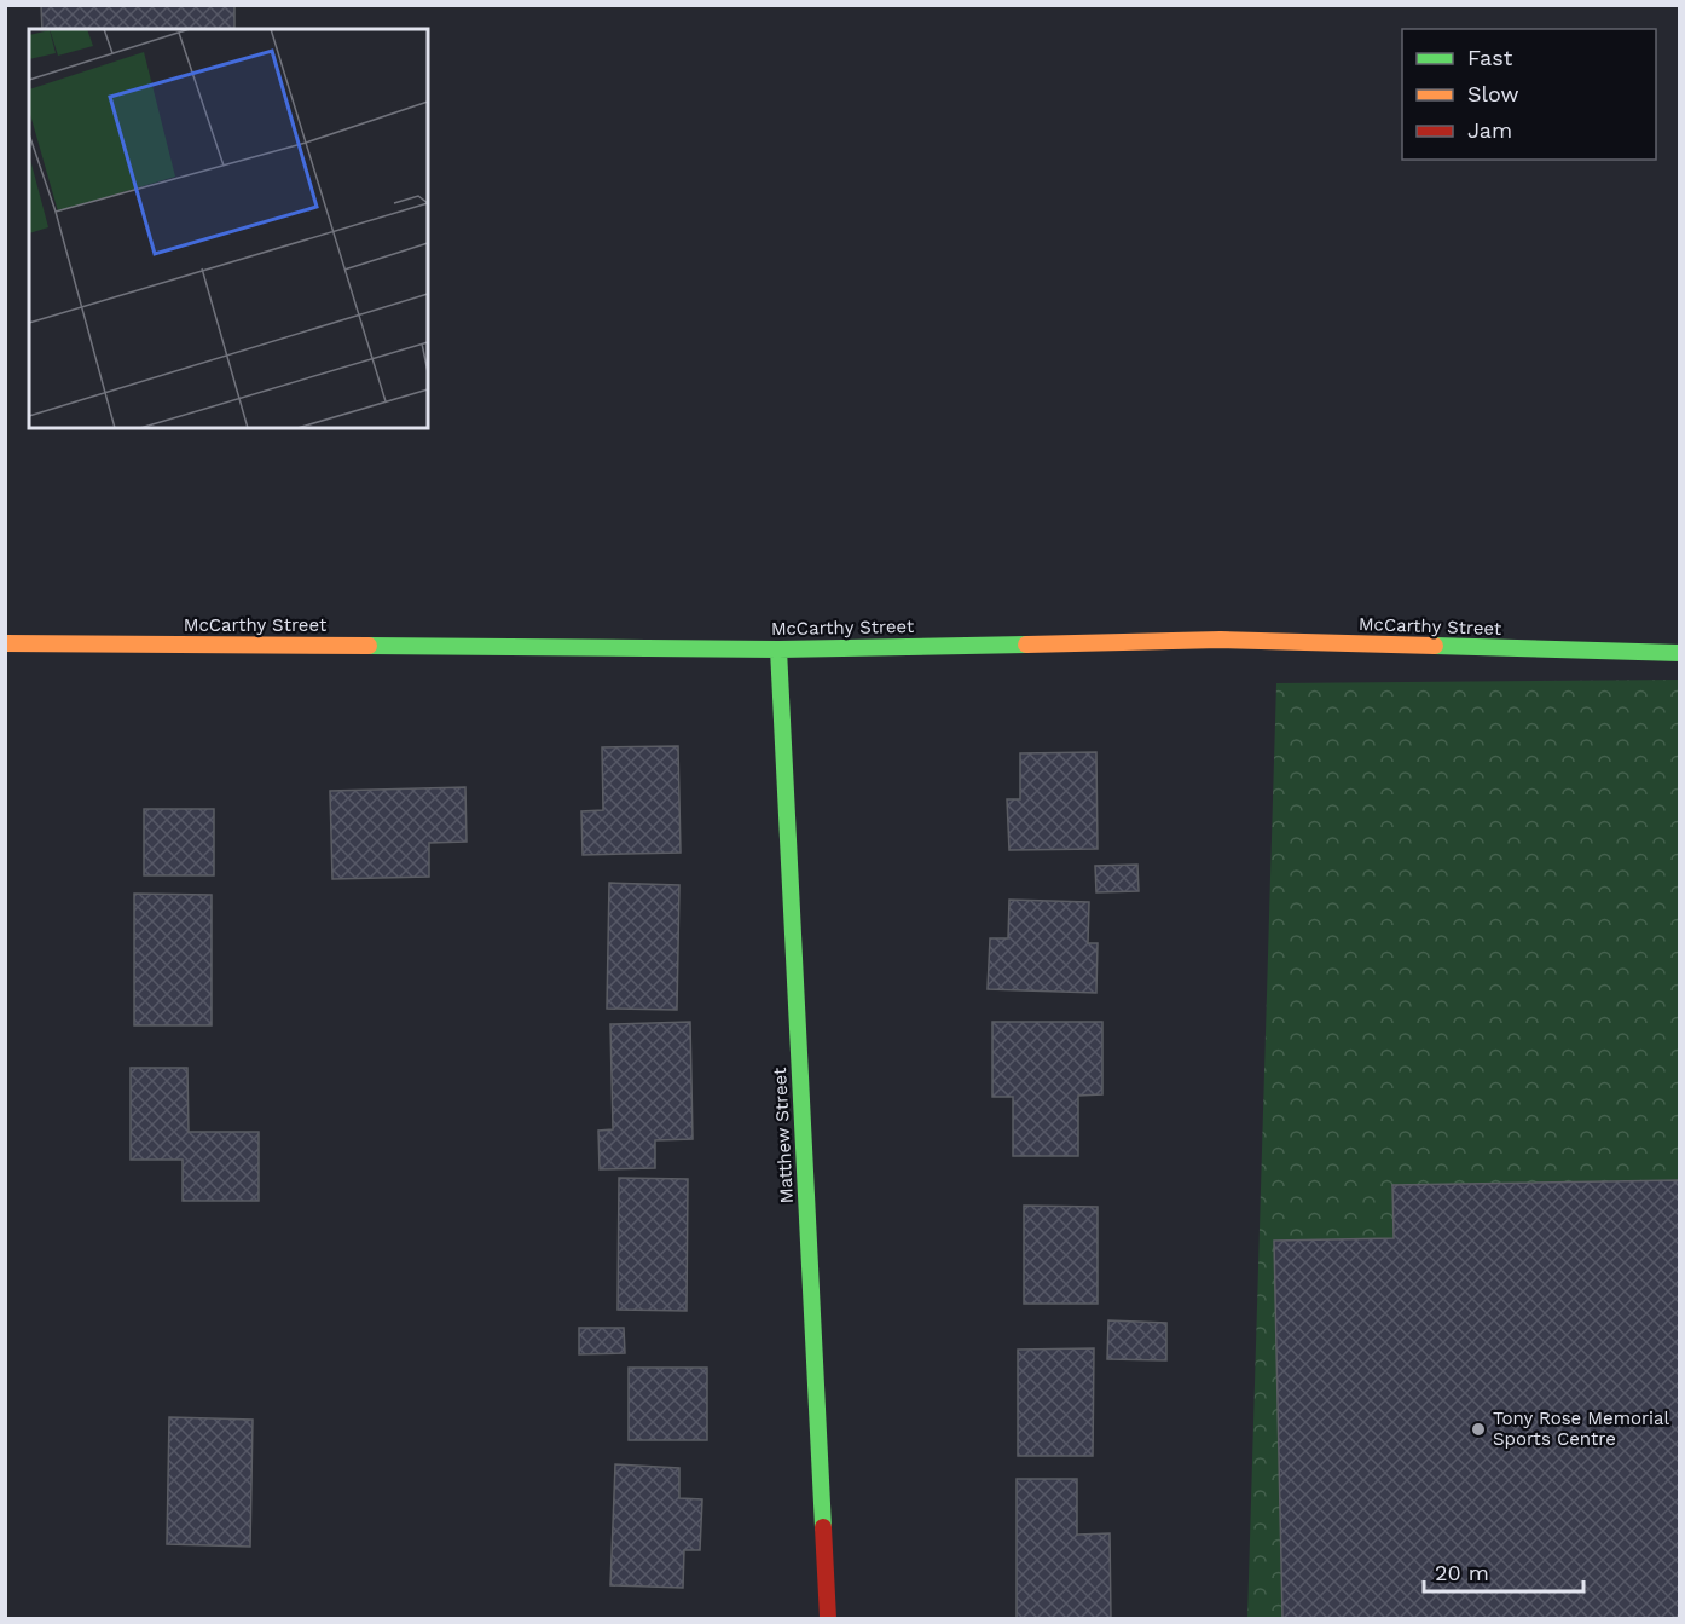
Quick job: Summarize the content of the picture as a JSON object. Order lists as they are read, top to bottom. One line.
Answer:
{"streets":{"street":["McCarthy Street","Matthew Street"]},"crossings":[["McCarthy Street","Matthew Street"]],"places":["Tony Rose Memorial Sports Centre"],"legend":["Fast","Slow","Jam"],"scale_bar":"20 m"}
